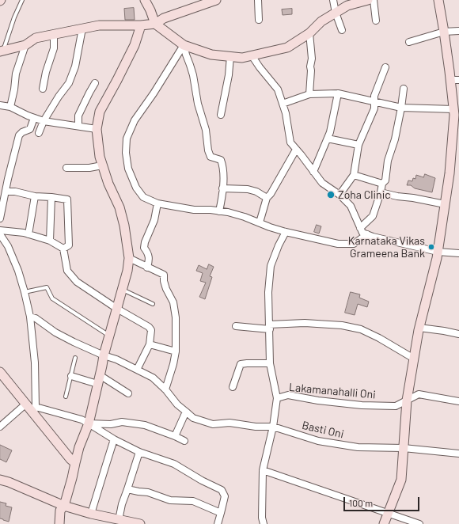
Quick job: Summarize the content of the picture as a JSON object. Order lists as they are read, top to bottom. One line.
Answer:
{"streets":{"street":["Lakamanahalli Oni","Basti Oni"]},"places":["Zoha Clinic","Karnataka Vikas Grameena Bank"],"scale_bar":"100 m"}
